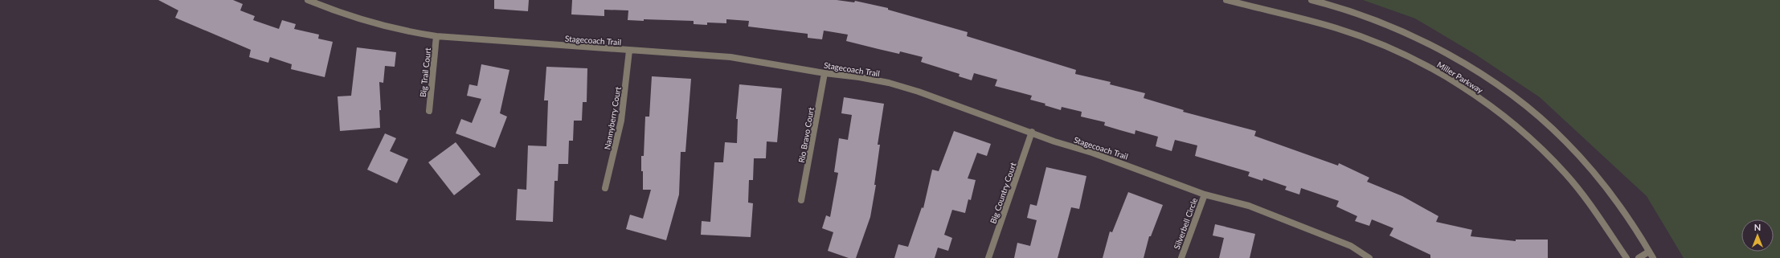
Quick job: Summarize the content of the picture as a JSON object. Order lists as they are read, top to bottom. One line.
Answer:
{"streets":{"street":["Stagecoach Trail","Big Trail Court","Miller Parkway","Nannyberry Court","Rio Bravo Court","Big Country Court","Silverbell Circle"]},"crossings":[["Stagecoach Trail","Big Trail Court"],["Stagecoach Trail","Nannyberry Court"],["Stagecoach Trail","Rio Bravo Court"],["Stagecoach Trail","Big Country Court"],["Stagecoach Trail","Silverbell Circle"]],"north":"top"}
